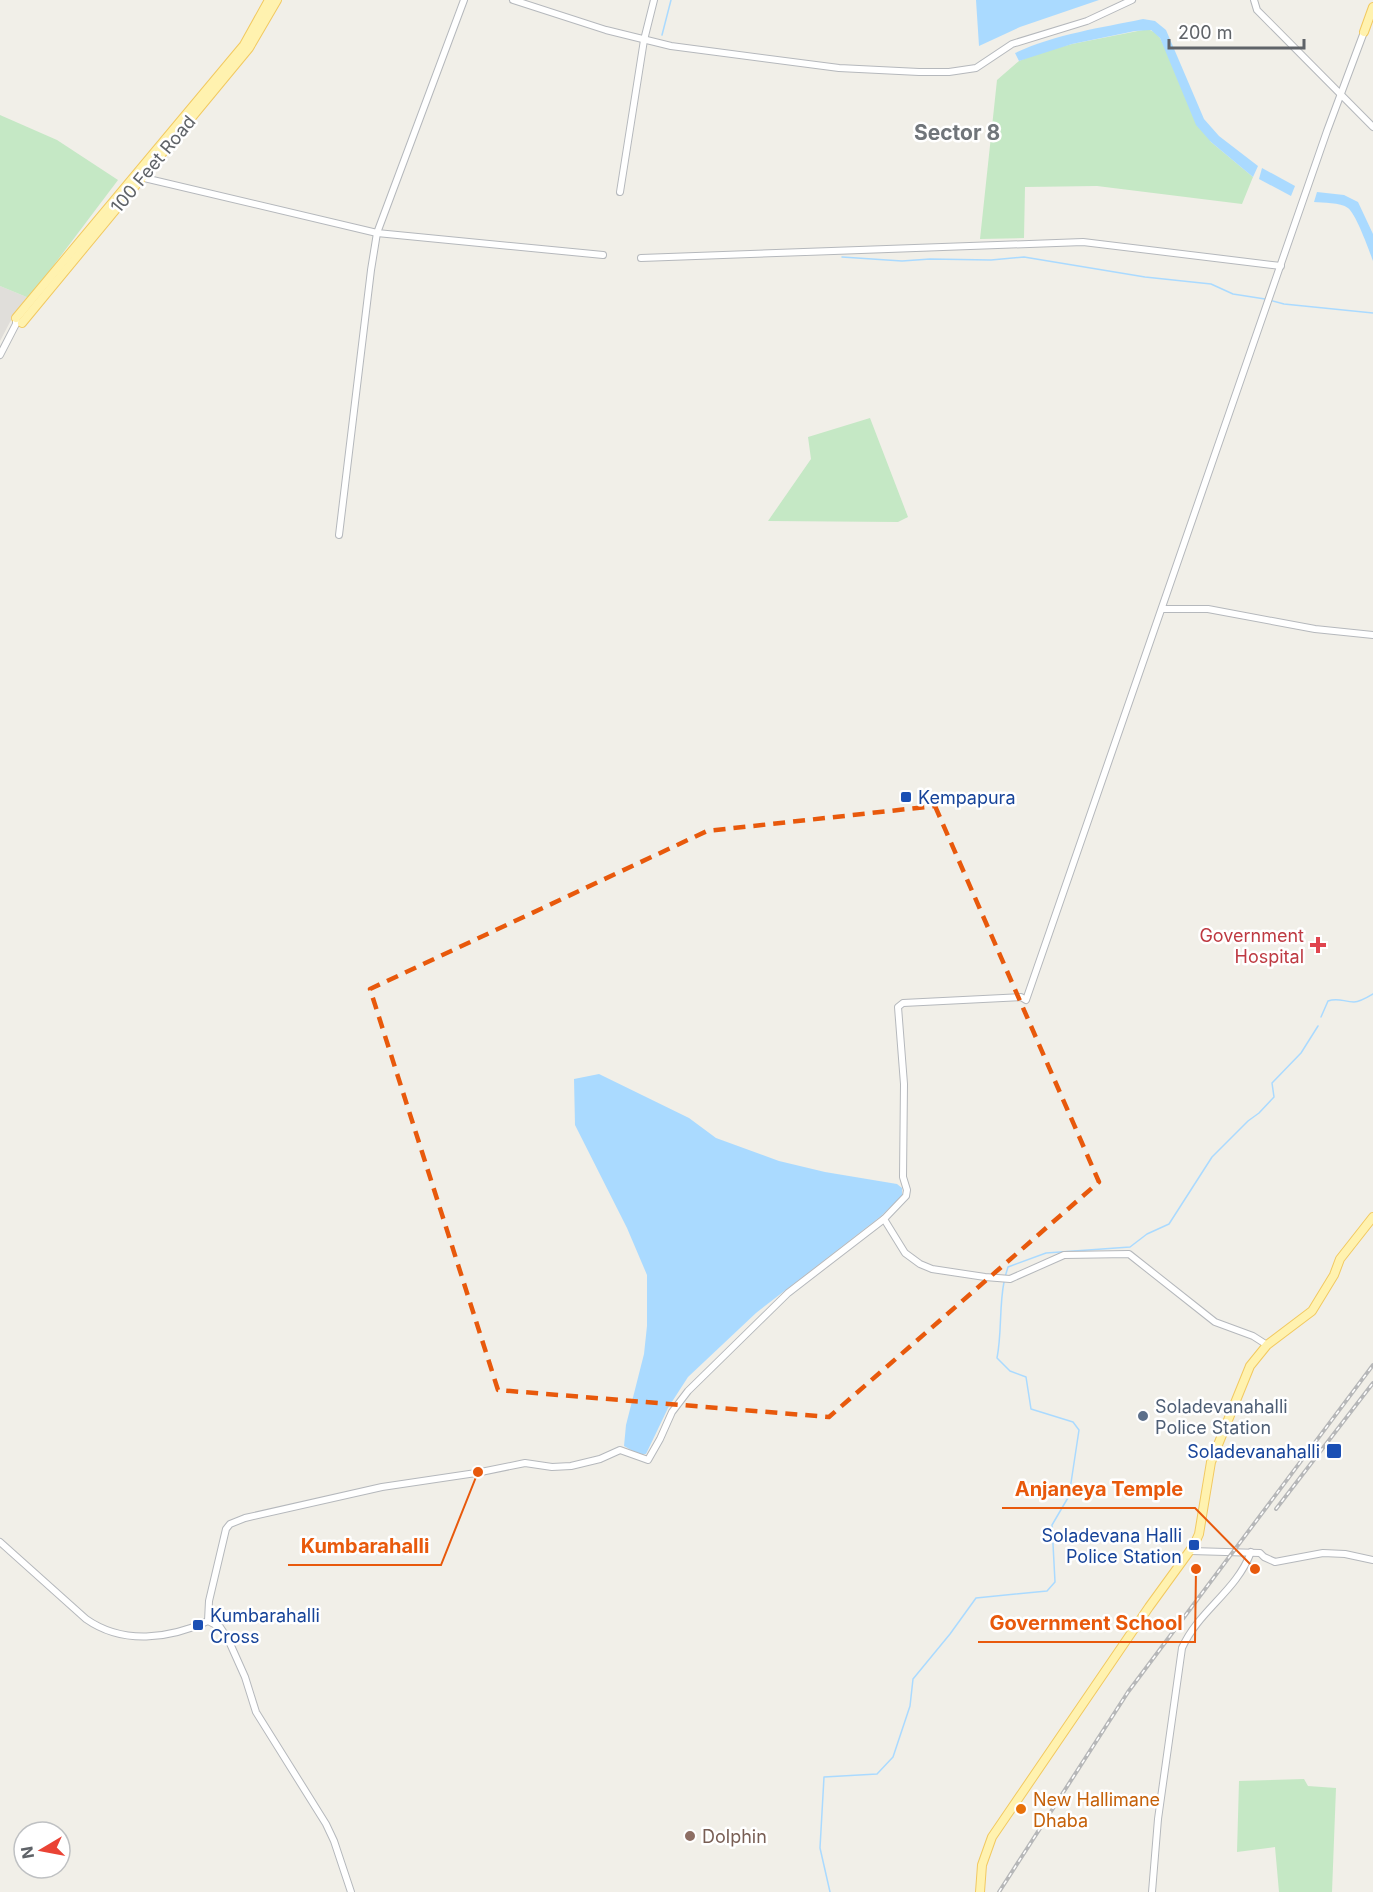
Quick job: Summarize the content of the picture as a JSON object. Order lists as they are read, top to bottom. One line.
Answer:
{"streets":{"main road":["100 Feet Road"]},"districts":["Sector 8"],"places":{"transit":["Kempapura","Soladevanahalli","Soladevana Halli Police Station","Kumbarahalli Cross"],"health":["Government Hospital"],"other":["Soladevanahalli Police Station","Kumbarahalli","Government School","Anjaneya Temple","New Hallimane Dhaba","Dolphin"]},"scale_bar":"200 m","north":"left"}
